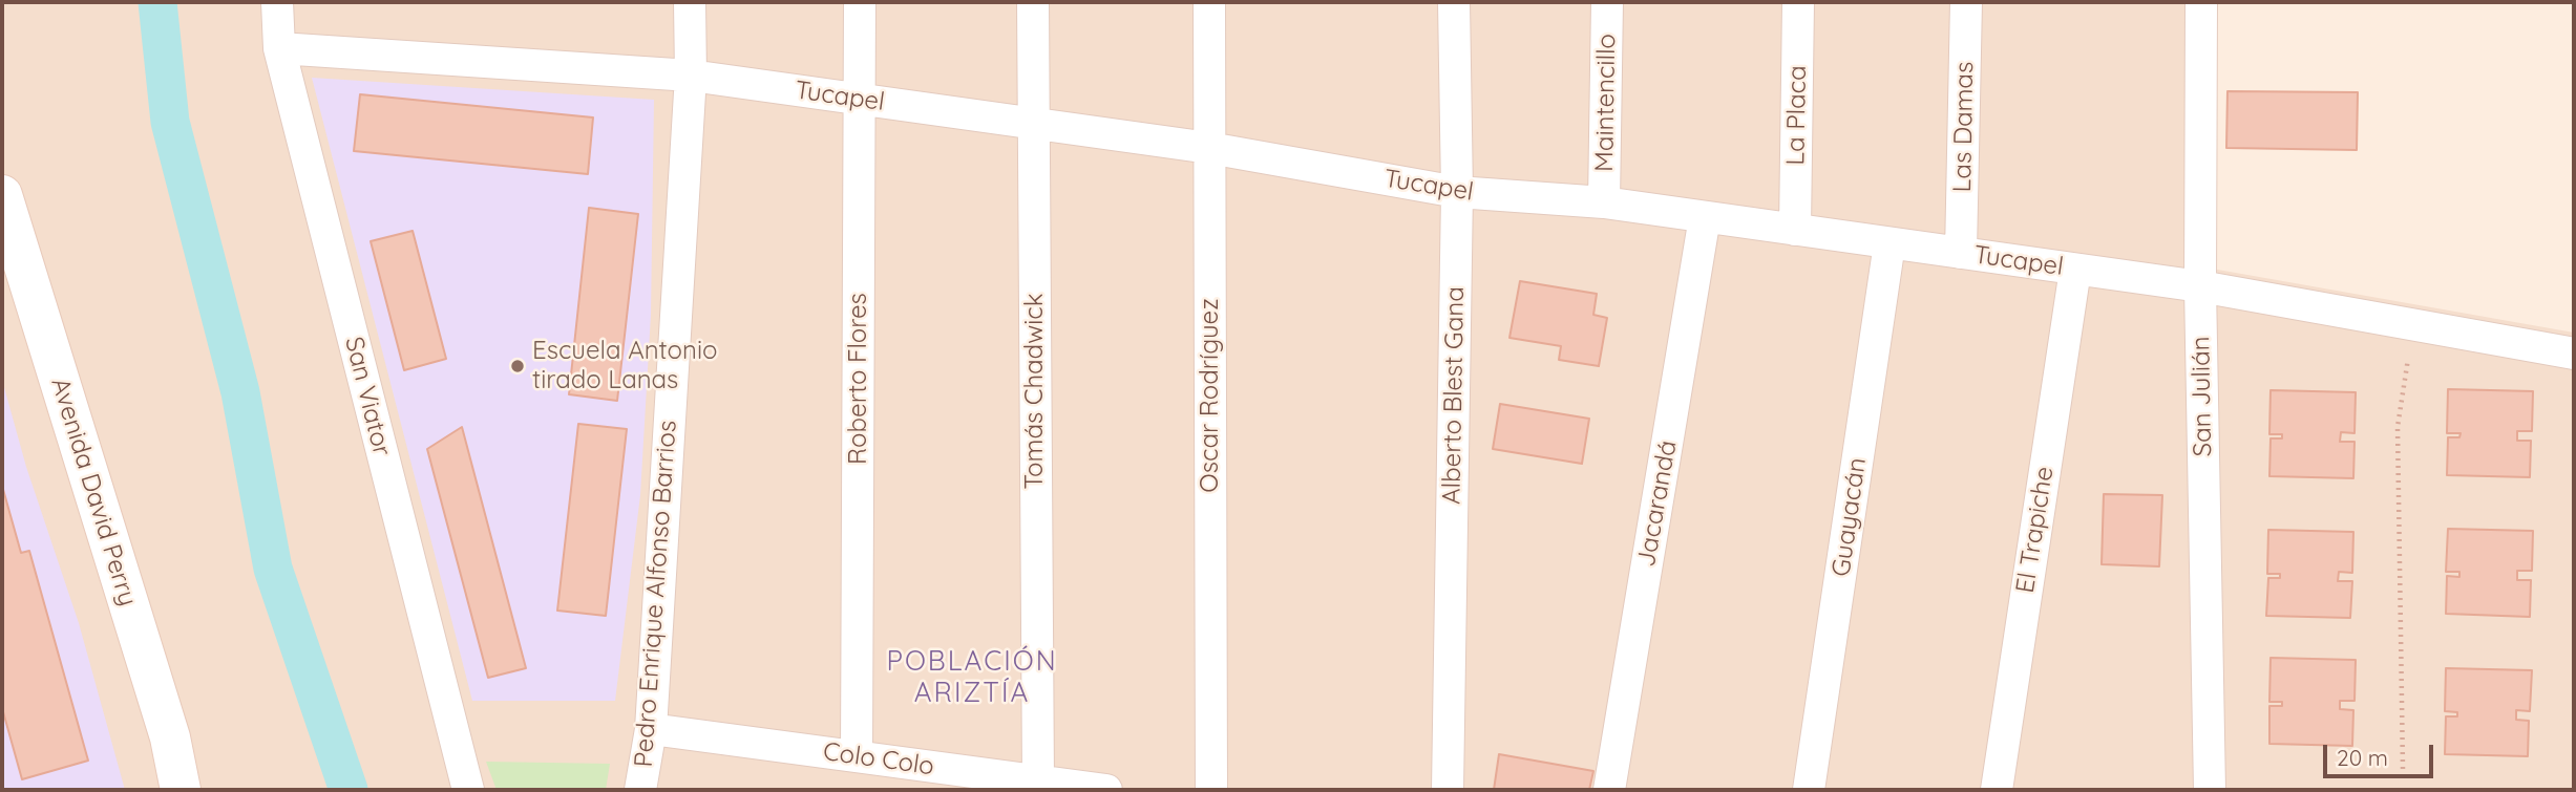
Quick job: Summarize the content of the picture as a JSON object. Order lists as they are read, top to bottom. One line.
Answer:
{"streets":{"main road":["Avenida David Perry"],"street":["Tucapel","Maintencillo","La Placa","Las Damas","Roberto Flores","Tomás Chadwick","Oscar Rodríguez","Alberto Blest Gana","San Viator","San Julián","Jacarandá","Guayacán","El Trapiche","Pedro Enrique Alfonso Barrios","Colo Colo"]},"crossings":[["Tucapel","Maintencillo"],["Tucapel","La Placa"],["Tucapel","Las Damas"],["Tucapel","Roberto Flores"],["Tucapel","Tomás Chadwick"],["Tucapel","Oscar Rodríguez"],["Tucapel","Alberto Blest Gana"],["Tucapel","San Viator"],["Tucapel","San Julián"],["Tucapel","Jacarandá"],["Tucapel","Guayacán"],["Tucapel","El Trapiche"],["Tucapel","Pedro Enrique Alfonso Barrios"],["Roberto Flores","Colo Colo"],["Tomás Chadwick","Colo Colo"],["Pedro Enrique Alfonso Barrios","Colo Colo"]],"districts":["POBLACIÓN ARIZTÍA"],"places":["Escuela Antonio tirado Lanas"],"scale_bar":"20 m"}
